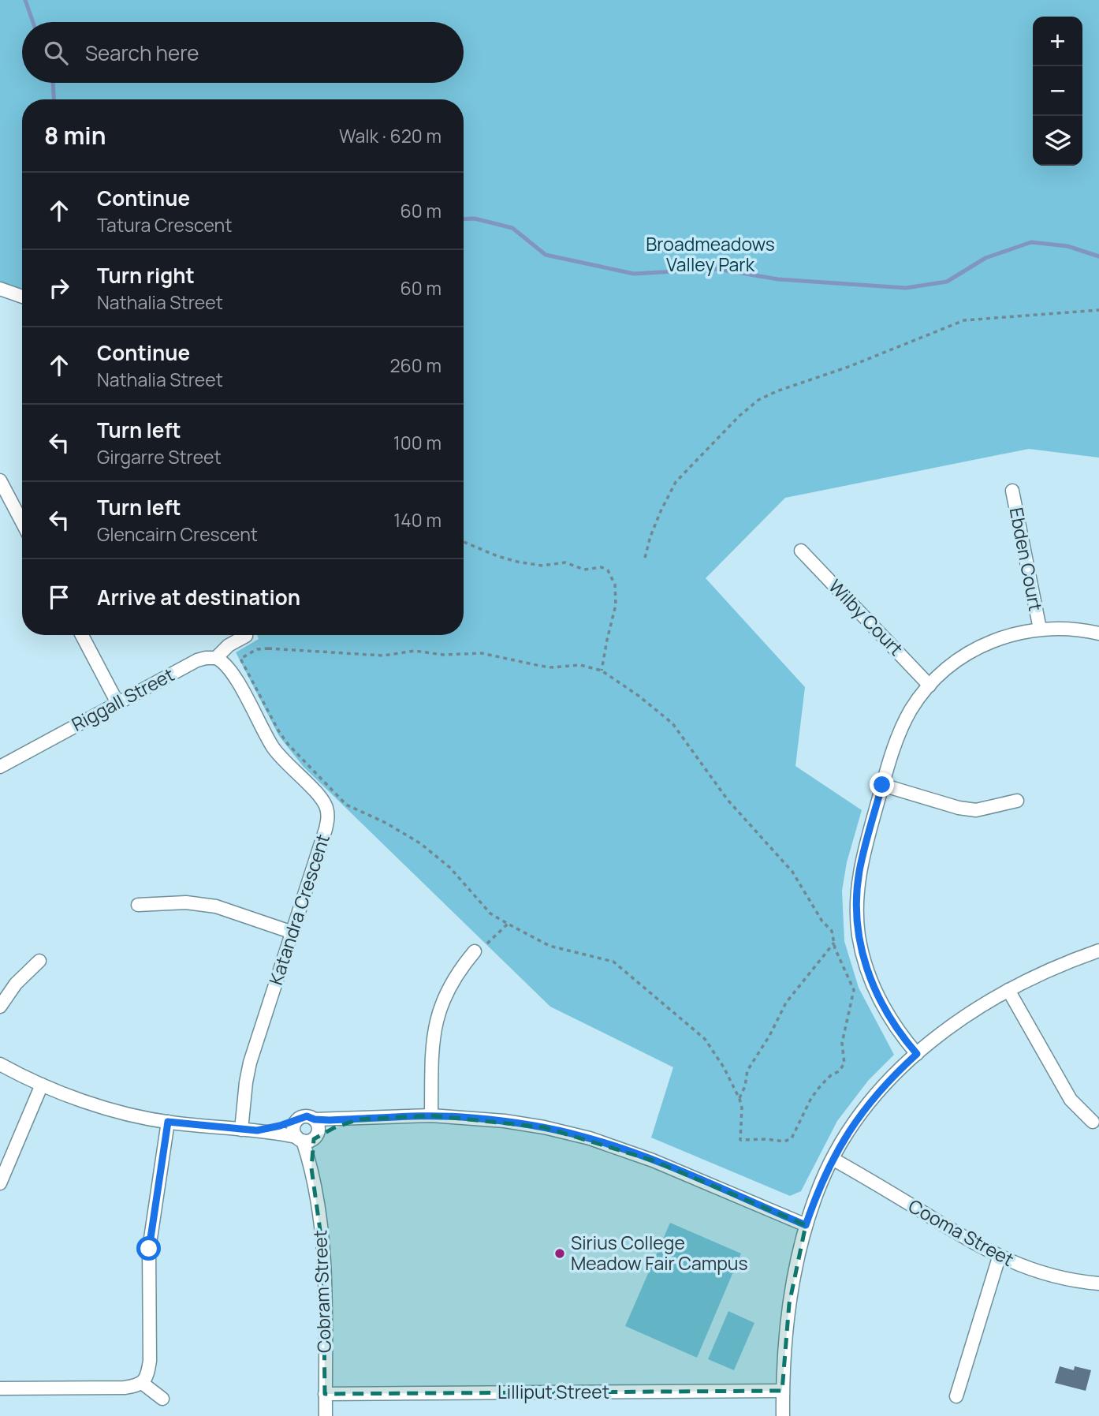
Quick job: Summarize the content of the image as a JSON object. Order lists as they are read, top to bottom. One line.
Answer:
{"streets":{"street":["Ebden Court","Wilby Court","Riggall Street","Katandra Crescent","Cooma Street","Cobram Street","Lilliput Street"]},"crossings":[["Riggall Street","Katandra Crescent"],["Cobram Street","Lilliput Street"]],"parks":["Broadmeadows Valley Park"],"places":["Sirius College Meadow Fair Campus"],"page":{"map_buttons":["+","−"],"search":"Search here","heading":["8 min","Walk · 620 m"],"list":[["Continue","Tatura Crescent","60 m"],["Turn right","Nathalia Street","60 m"],["Continue","Nathalia Street","260 m"],["Turn left","Girgarre Street","100 m"],["Turn left","Glencairn Crescent","140 m"],"Arrive at destination"]}}
